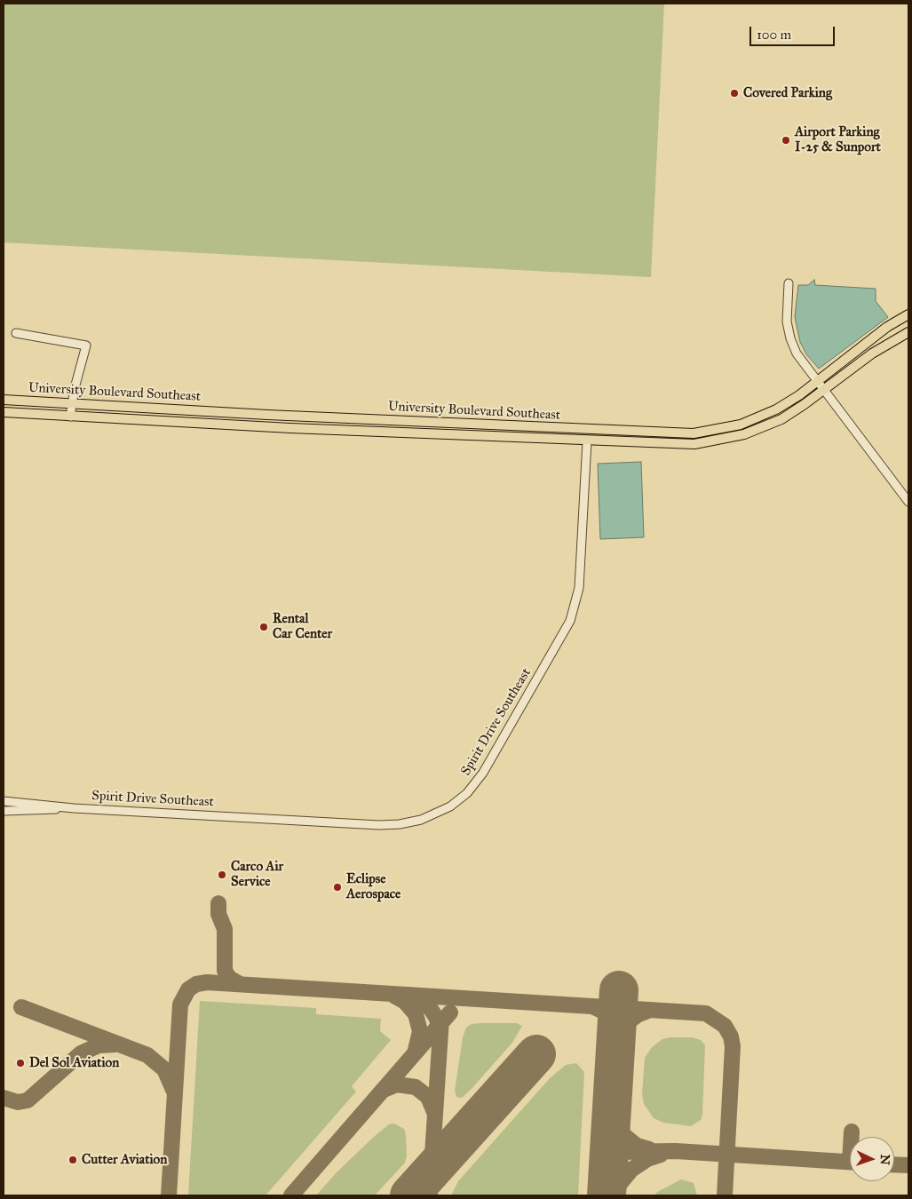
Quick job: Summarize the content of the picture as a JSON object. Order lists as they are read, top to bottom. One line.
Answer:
{"streets":{"main road":["University Boulevard Southeast","Spirit Drive Southeast"]},"crossings":[["University Boulevard Southeast","Spirit Drive Southeast"]],"places":["Covered Parking","Airport Parking I-25 & Sunport","Rental Car Center","Carco Air Service","Eclipse Aerospace","Del Sol Aviation","Cutter Aviation"],"scale_bar":"100 m","north":"right"}
